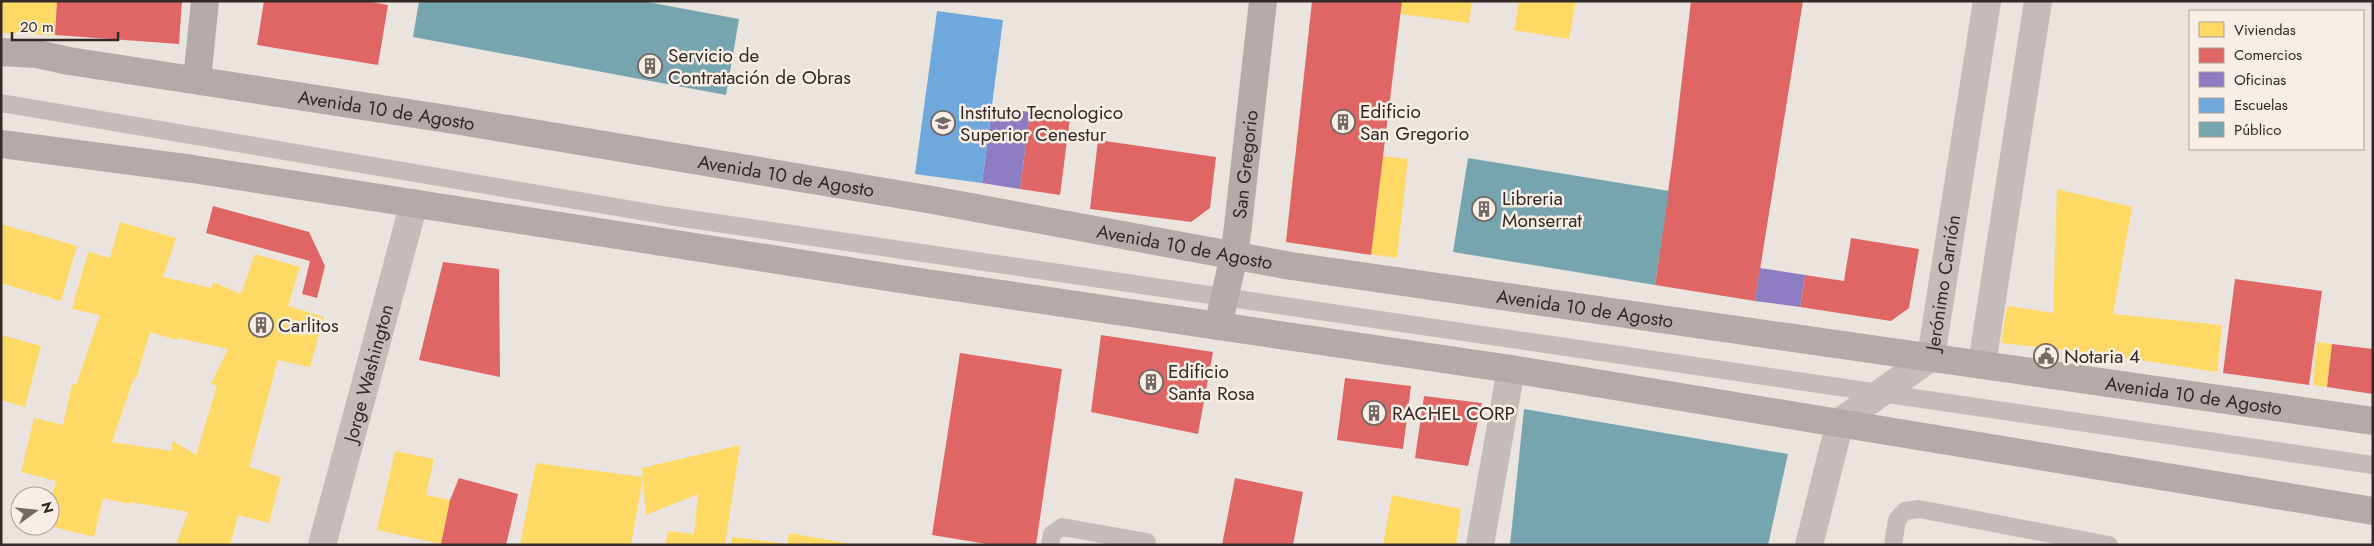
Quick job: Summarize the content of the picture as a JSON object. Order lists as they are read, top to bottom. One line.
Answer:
{"streets":{"main road":["Avenida 10 de Agosto"],"street":["San Gregorio","Jerónimo Carrión","Jorge Washington"]},"crossings":[["Avenida 10 de Agosto","San Gregorio"],["Avenida 10 de Agosto","Jerónimo Carrión"]],"places":{"building":["Servicio de Contratación de Obras","Edificio San Gregorio","Libreria Monserrat","Carlitos","Edificio Santa Rosa","RACHEL CORP"],"school or university":["Instituto Tecnologico Superior Cenestur"],"public building":["Notaria 4"]},"legend":["Viviendas","Comercios","Oficinas","Escuelas","Público"],"scale_bar":"20 m","north":"right"}
